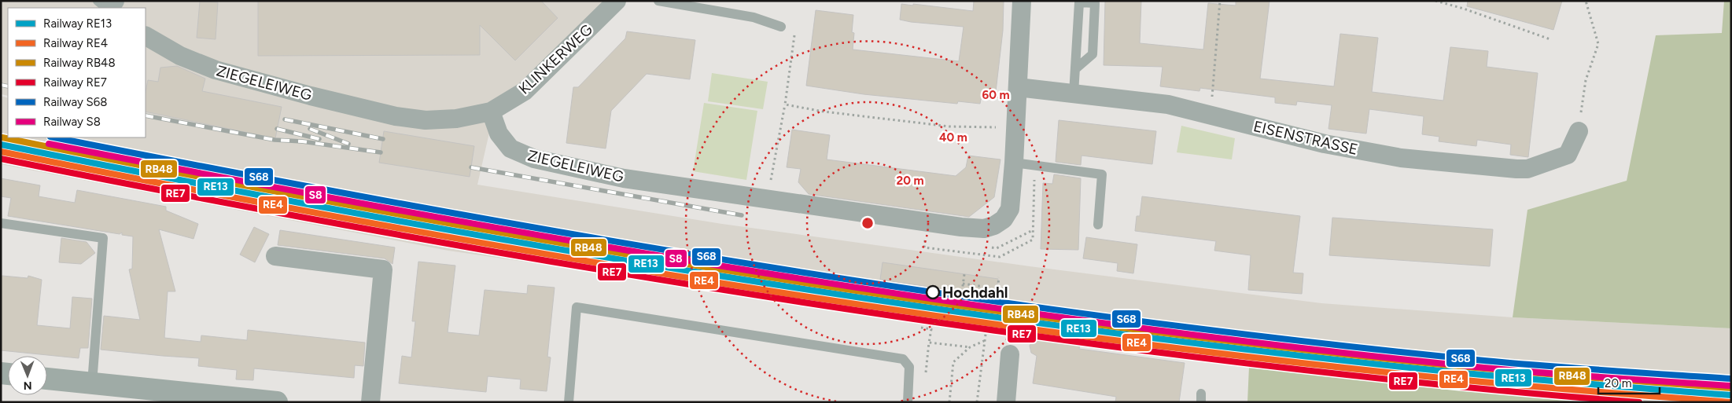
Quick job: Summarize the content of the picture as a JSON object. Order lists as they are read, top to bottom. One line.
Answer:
{"streets":{"street":["KLINKERWEG","ZIEGELEIWEG","EISENSTRASSE"]},"crossings":[["KLINKERWEG","ZIEGELEIWEG"]],"places":["Hochdahl"],"lines":["rail line RB48","rail line S68","rail line S8","rail line RE13","rail line RE4","rail line RE7"],"legend":["Railway RE13","Railway RE4","Railway RB48","Railway RE7","Railway S68","Railway S8"],"scale_bar":"20 m","north":"bottom","rings":["60 m","40 m","20 m"]}
